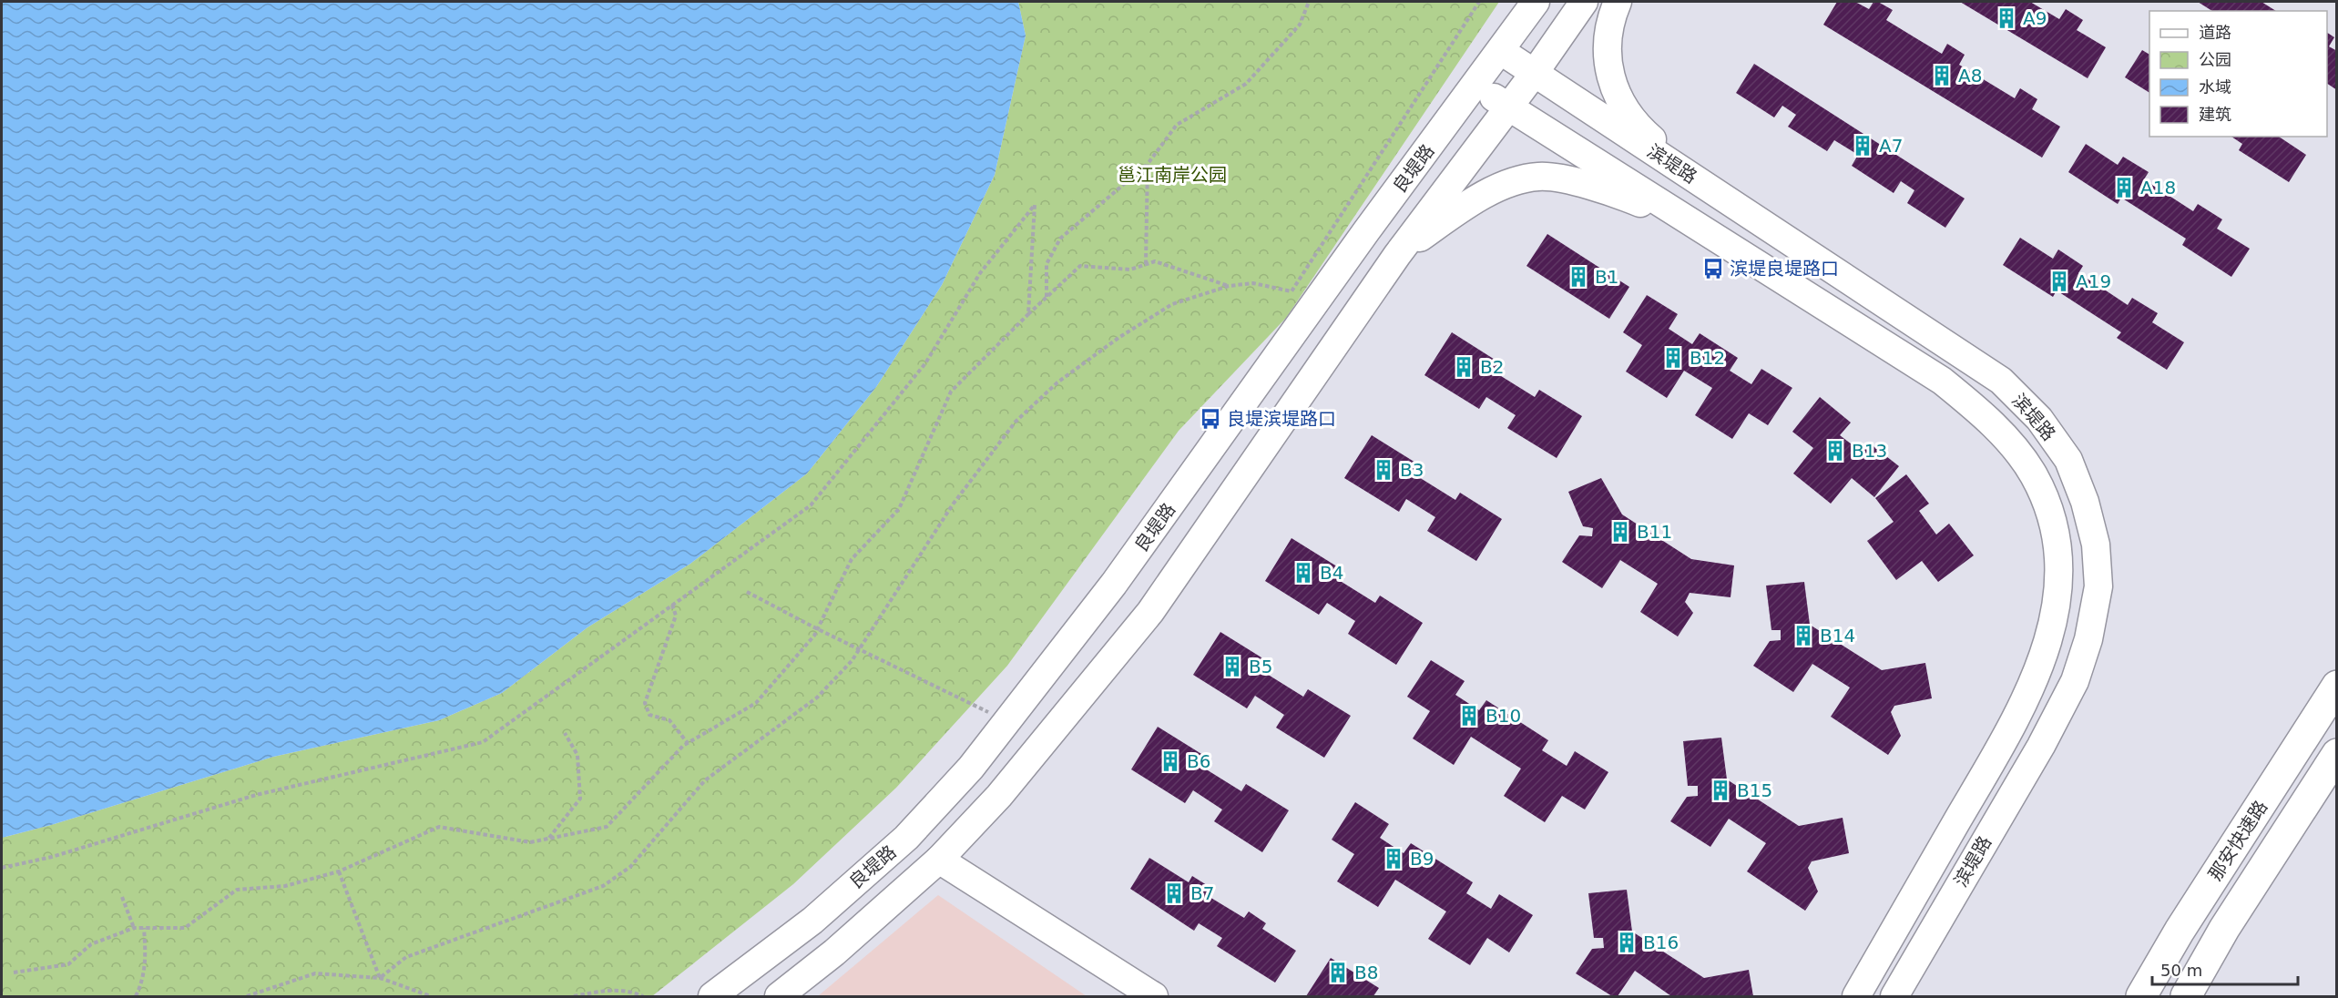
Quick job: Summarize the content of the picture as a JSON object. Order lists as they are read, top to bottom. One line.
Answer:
{"streets":{"highway":["那安快速路"],"street":["滨堤路","良堤路"]},"crossings":[["滨堤路","良堤路"]],"parks":["邕江南岸公园"],"places":{"building":["A9","A8","A7","A18","B1","A19","B12","B2","B13","B3","B11","B4","B14","B5","B10","B6","B15","B9","B7","B16","B8"],"bus stop":["滨堤良堤路口","良堤滨堤路口"]},"legend":["道路","公园","水域","建筑"],"scale_bar":"50 m"}
